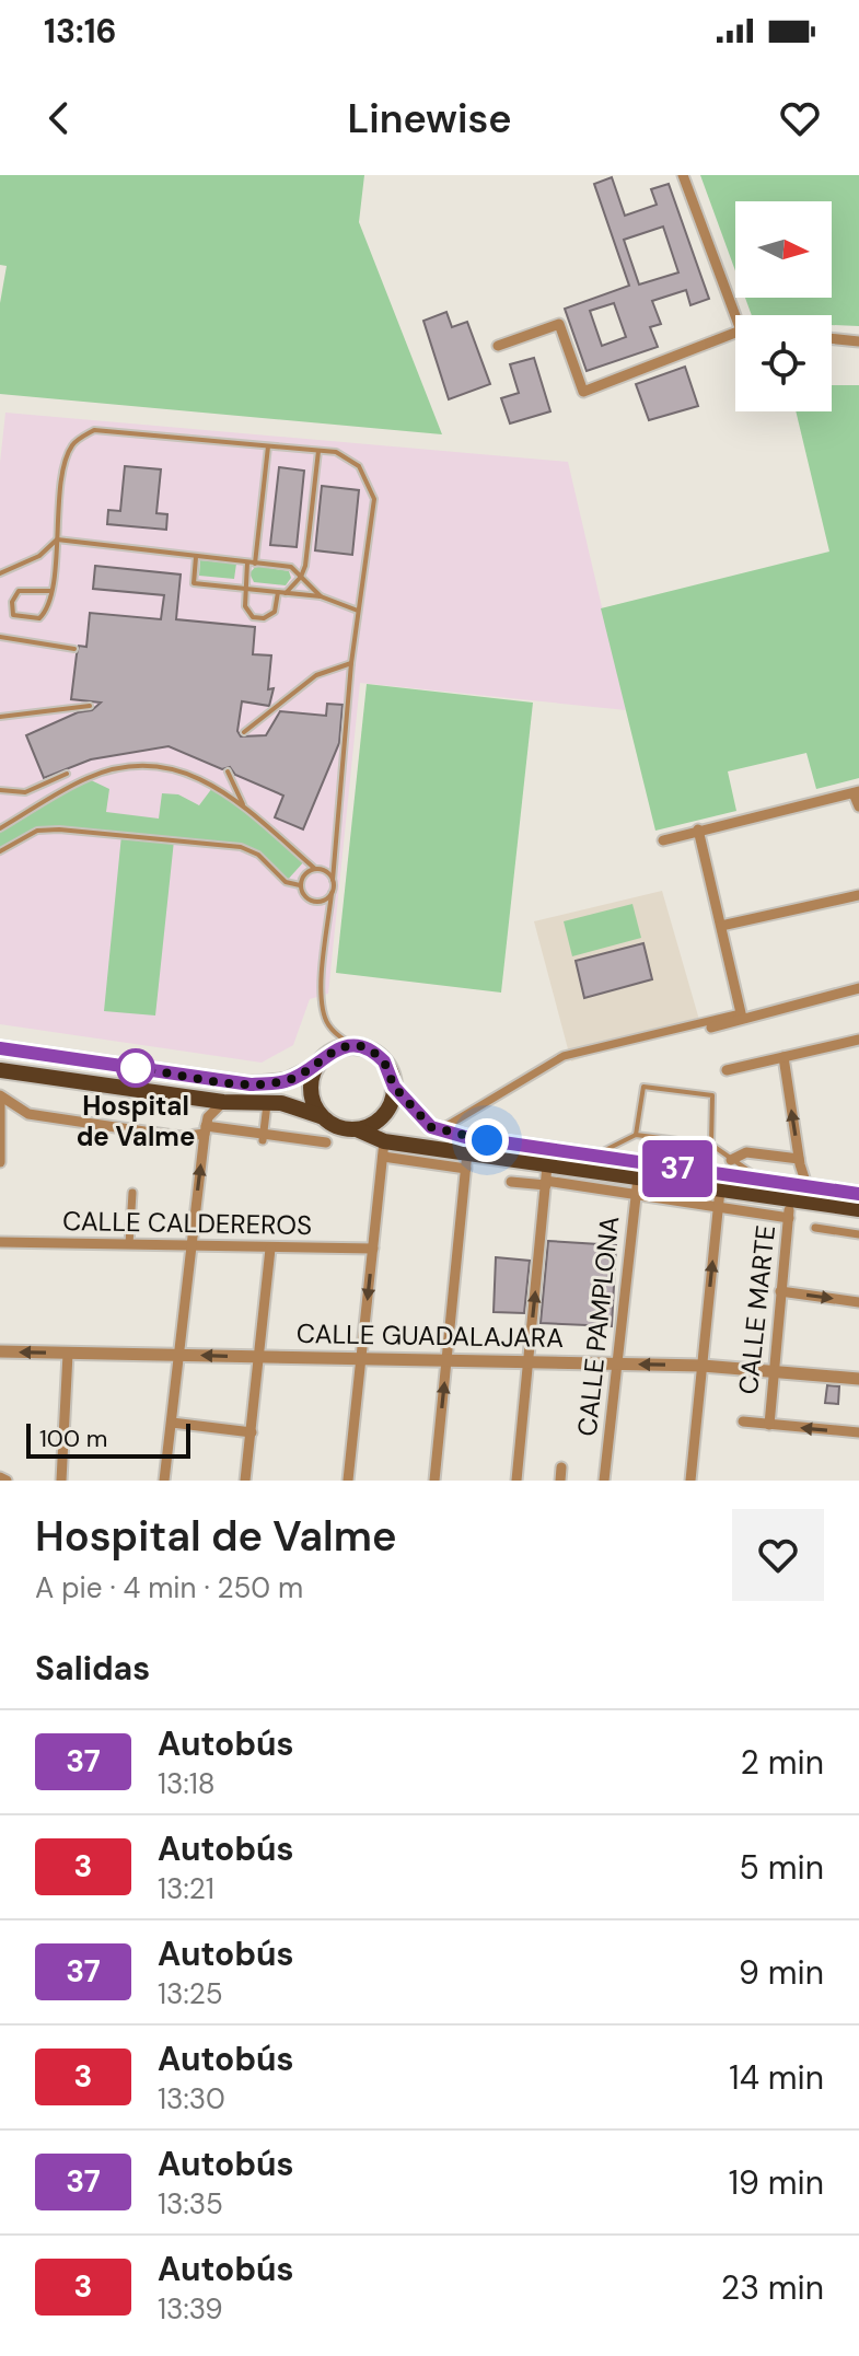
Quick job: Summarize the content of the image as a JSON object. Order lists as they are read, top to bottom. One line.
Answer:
{"streets":{"street":["CALLE CALDEREROS","CALLE MARTE","CALLE PAMPLONA","CALLE GUADALAJARA"]},"crossings":[["CALLE MARTE","CALLE GUADALAJARA"],["CALLE PAMPLONA","CALLE GUADALAJARA"]],"places":["Hospital de Valme"],"lines":["bus line 37"],"scale_bar":"100 m","north":"right","page":{"status":"13:16","header":"Linewise","on_map":"37","scale":"100 m","heading":[["Hospital de Valme","A pie · 4 min · 250 m"],"Salidas"],"list":[{"mark":"37","name":"Autobús","note":"13:18","value":"2 min"},{"mark":"3","name":"Autobús","note":"13:21","value":"5 min"},{"mark":"37","name":"Autobús","note":"13:25","value":"9 min"},{"mark":"3","name":"Autobús","note":"13:30","value":"14 min"},{"mark":"37","name":"Autobús","note":"13:35","value":"19 min"},{"mark":"3","name":"Autobús","note":"13:39","value":"23 min"}]}}
